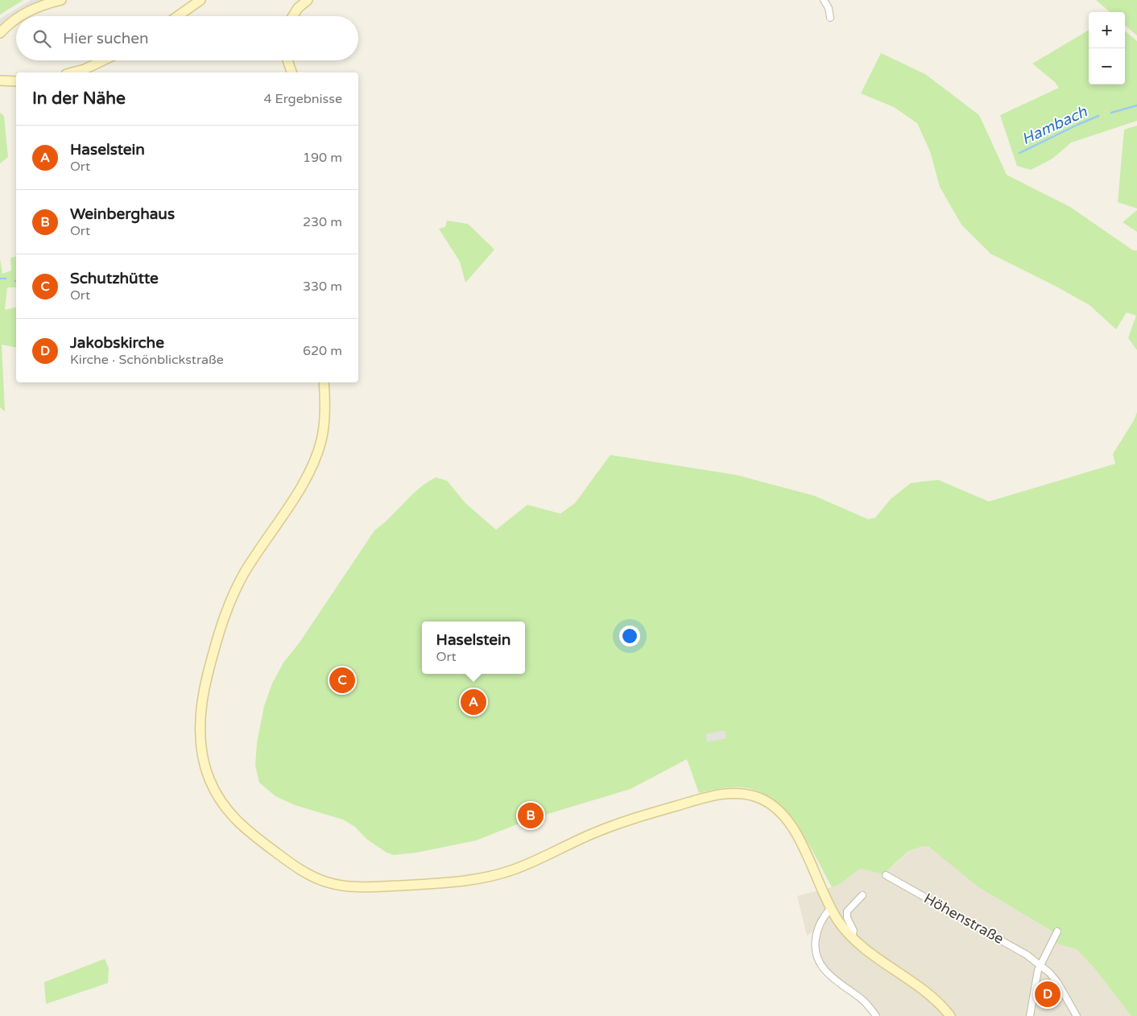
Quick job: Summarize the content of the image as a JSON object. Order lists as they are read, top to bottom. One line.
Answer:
{"streets":{"street":["Höhenstraße"]},"water":["Hambach"],"page":{"map_buttons":["+","−"],"search":"Hier suchen","heading":["In der Nähe","4 Ergebnisse"],"list":[{"mark":"A","name":"Haselstein","note":"Ort","value":"190 m"},{"mark":"B","name":"Weinberghaus","note":"Ort","value":"230 m"},{"mark":"C","name":"Schutzhütte","note":"Ort","value":"330 m"},{"mark":"D","name":"Jakobskirche","note":"Kirche · Schönblickstraße","value":"620 m"}],"popup":["Haselstein","Ort"],"pins":["C","A","B","D"]}}
